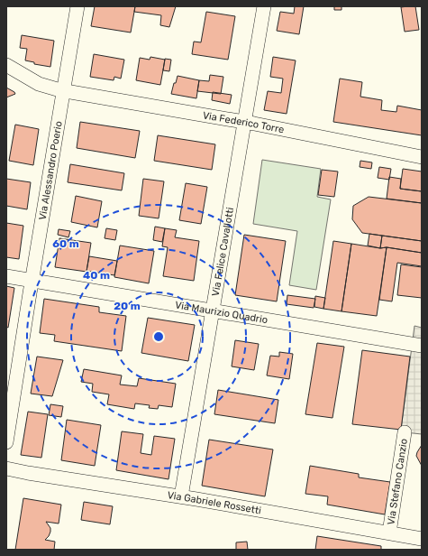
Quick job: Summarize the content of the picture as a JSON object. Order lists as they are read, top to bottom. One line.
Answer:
{"streets":{"street":["Via Federico Torre","Via Alessandro Poerio","Via Felice Cavallotti","Via Maurizio Quadrio","Via Stefano Canzio","Via Gabriele Rossetti"]},"crossings":[["Via Federico Torre","Via Alessandro Poerio"],["Via Federico Torre","Via Felice Cavallotti"],["Via Alessandro Poerio","Via Maurizio Quadrio"],["Via Felice Cavallotti","Via Maurizio Quadrio"],["Via Felice Cavallotti","Via Gabriele Rossetti"],["Via Stefano Canzio","Via Gabriele Rossetti"]],"rings":["60 m","40 m","20 m"]}
